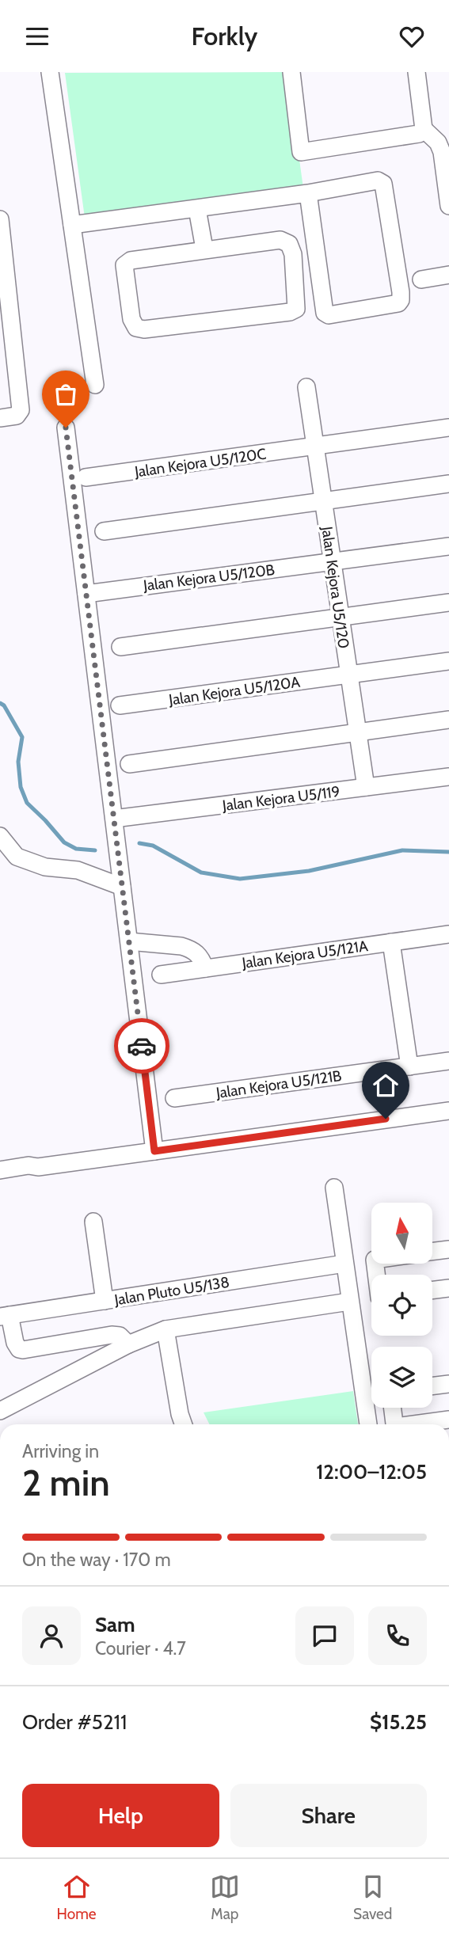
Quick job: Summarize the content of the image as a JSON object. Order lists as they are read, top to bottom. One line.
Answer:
{"streets":{"street":["Jalan Kejora U5/120C","Jalan Kejora U5/120B","Jalan Kejora U5/120","Jalan Kejora U5/120A","Jalan Kejora U5/119","Jalan Kejora U5/121A","Jalan Kejora U5/121B","Jalan Pluto U5/138"]},"crossings":[["Jalan Kejora U5/120C","Jalan Kejora U5/120"],["Jalan Kejora U5/120B","Jalan Kejora U5/120"],["Jalan Kejora U5/120","Jalan Kejora U5/120A"],["Jalan Kejora U5/120","Jalan Kejora U5/119"]],"north":"top","page":{"header":"Forkly","heading":["2 min","Arriving in","12:00–12:05"],"panel":["Sam","Courier · 4.7","Order #5211","$15.25"],"bar":"On the way · 170 m","buttons":["Help","Share"],"tabs":["Home","Map","Saved"]}}
